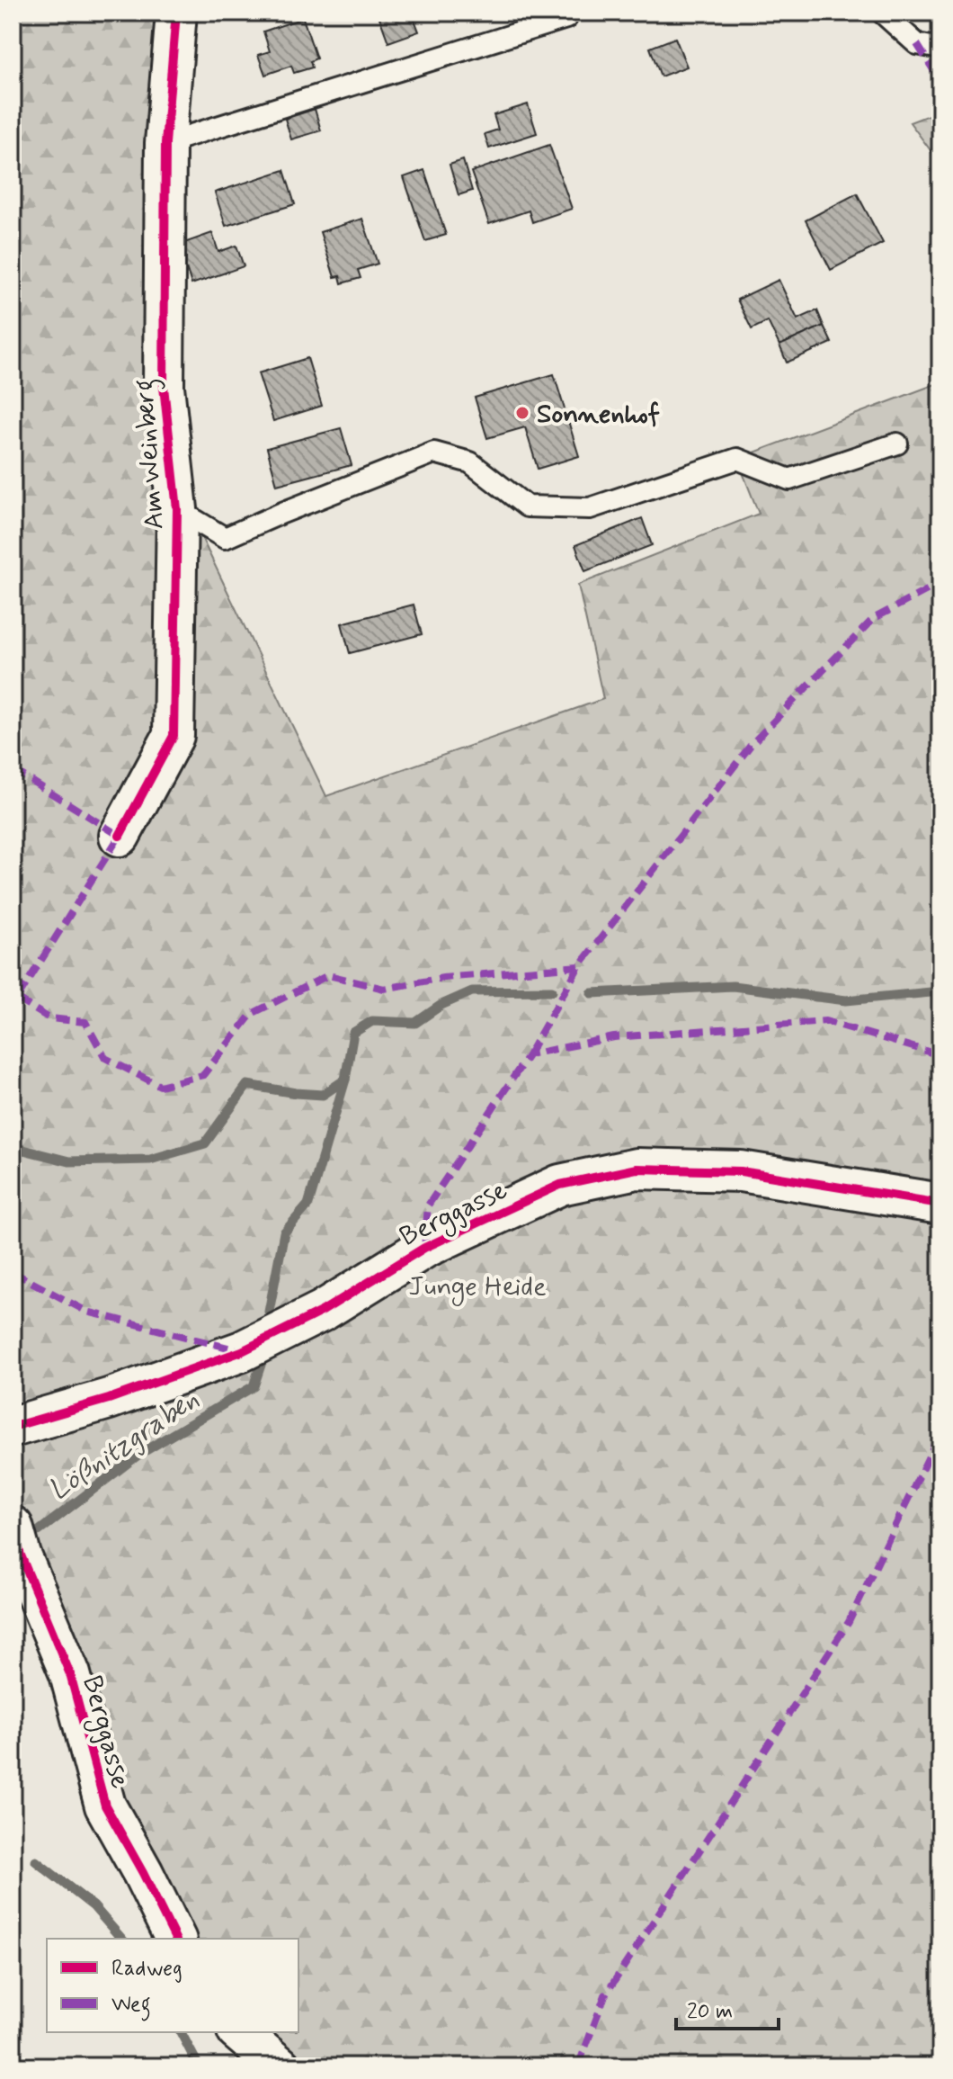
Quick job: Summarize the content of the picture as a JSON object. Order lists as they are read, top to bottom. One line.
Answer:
{"streets":{"street":["Am Weinberg","Berggasse"]},"water":["Lößnitzgraben"],"parks":["Junge Heide"],"places":["Sonnenhof"],"legend":["Radweg","Weg"],"scale_bar":"20 m"}
